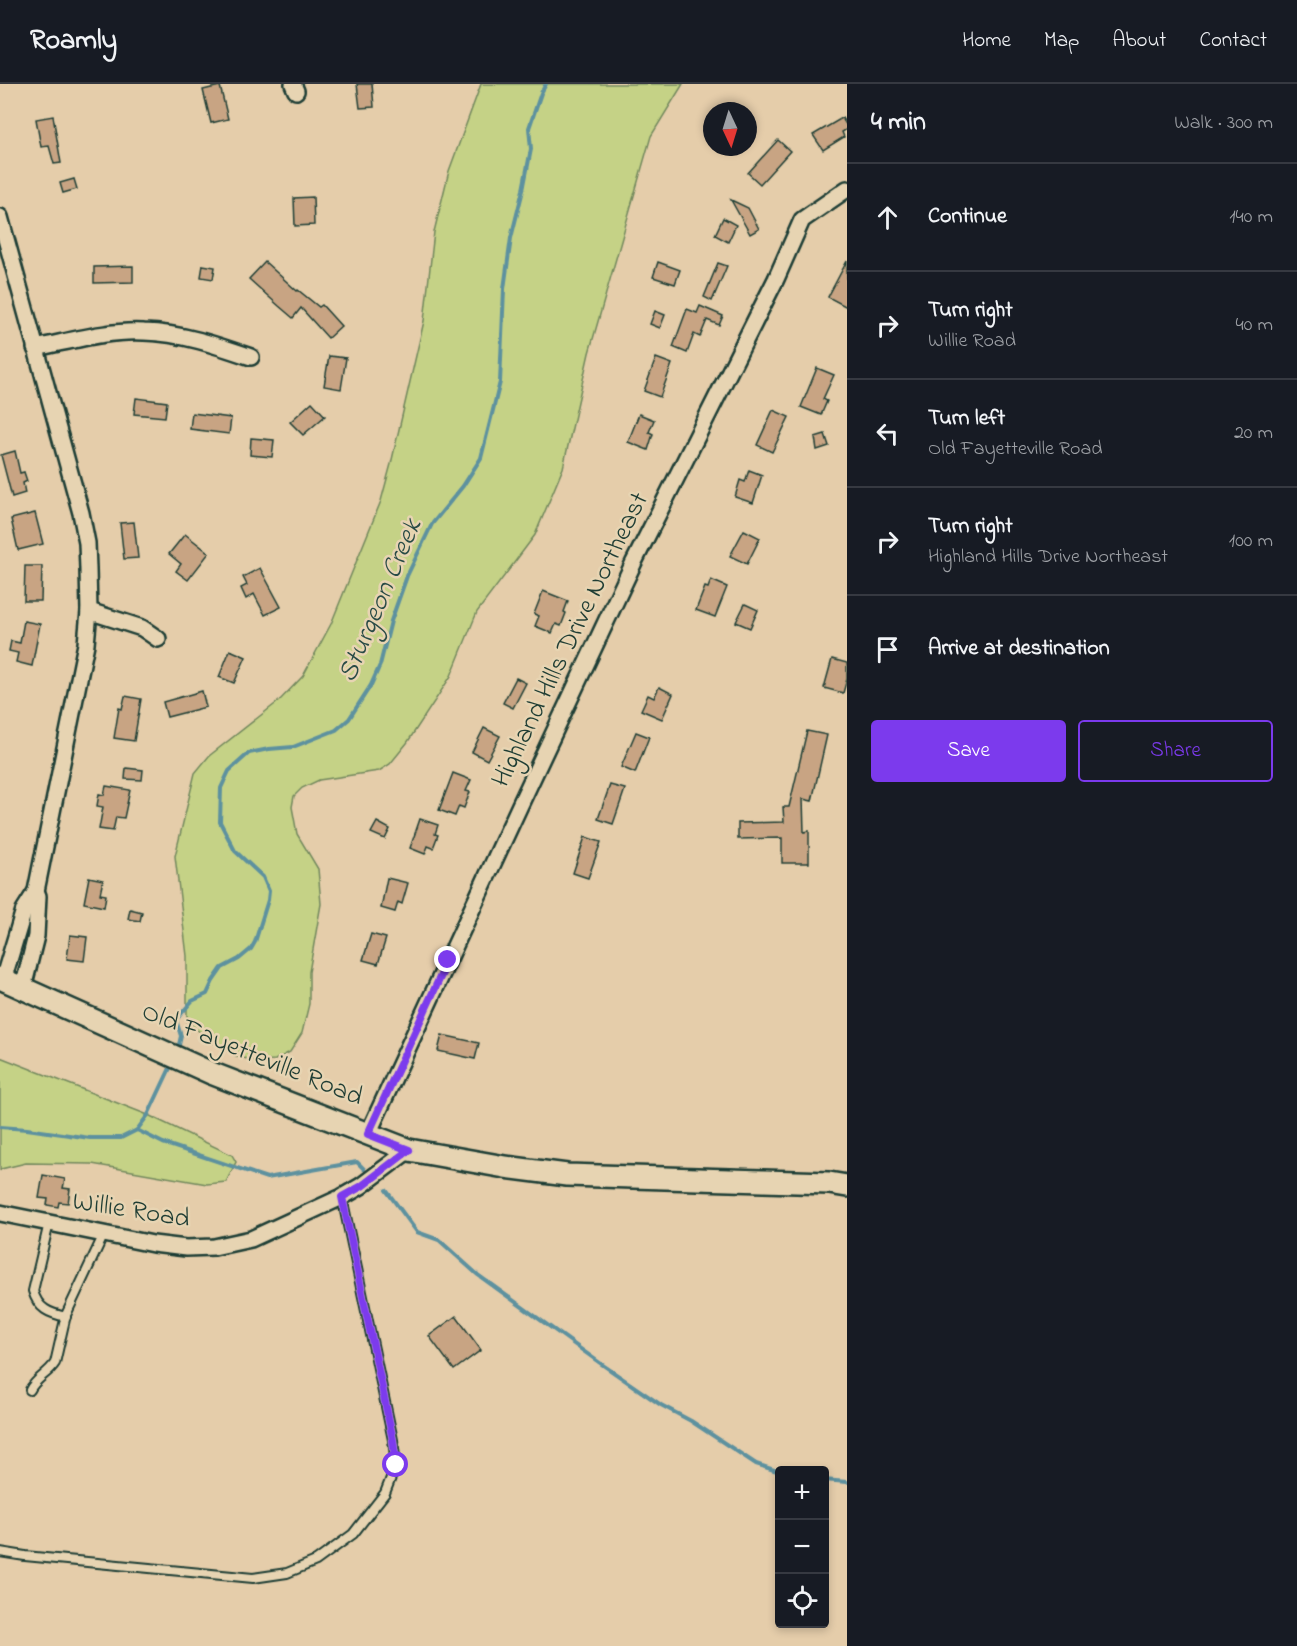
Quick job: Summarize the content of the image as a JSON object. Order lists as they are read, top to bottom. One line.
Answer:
{"streets":{"street":["Highland Hills Drive Northeast","Old Fayetteville Road","Willie Road"]},"crossings":[["Highland Hills Drive Northeast","Old Fayetteville Road"],["Old Fayetteville Road","Willie Road"]],"water":["Sturgeon Creek"],"north":"bottom","page":{"header":"Roamly","nav":["Home","Map","About","Contact"],"heading":["4 min","Walk · 300 m"],"list":[["Continue","140 m"],["Turn right","Willie Road","40 m"],["Turn left","Old Fayetteville Road","20 m"],["Turn right","Highland Hills Drive Northeast","100 m"],"Arrive at destination"],"buttons":["Save","Share"],"map_buttons":["+","−"]}}
